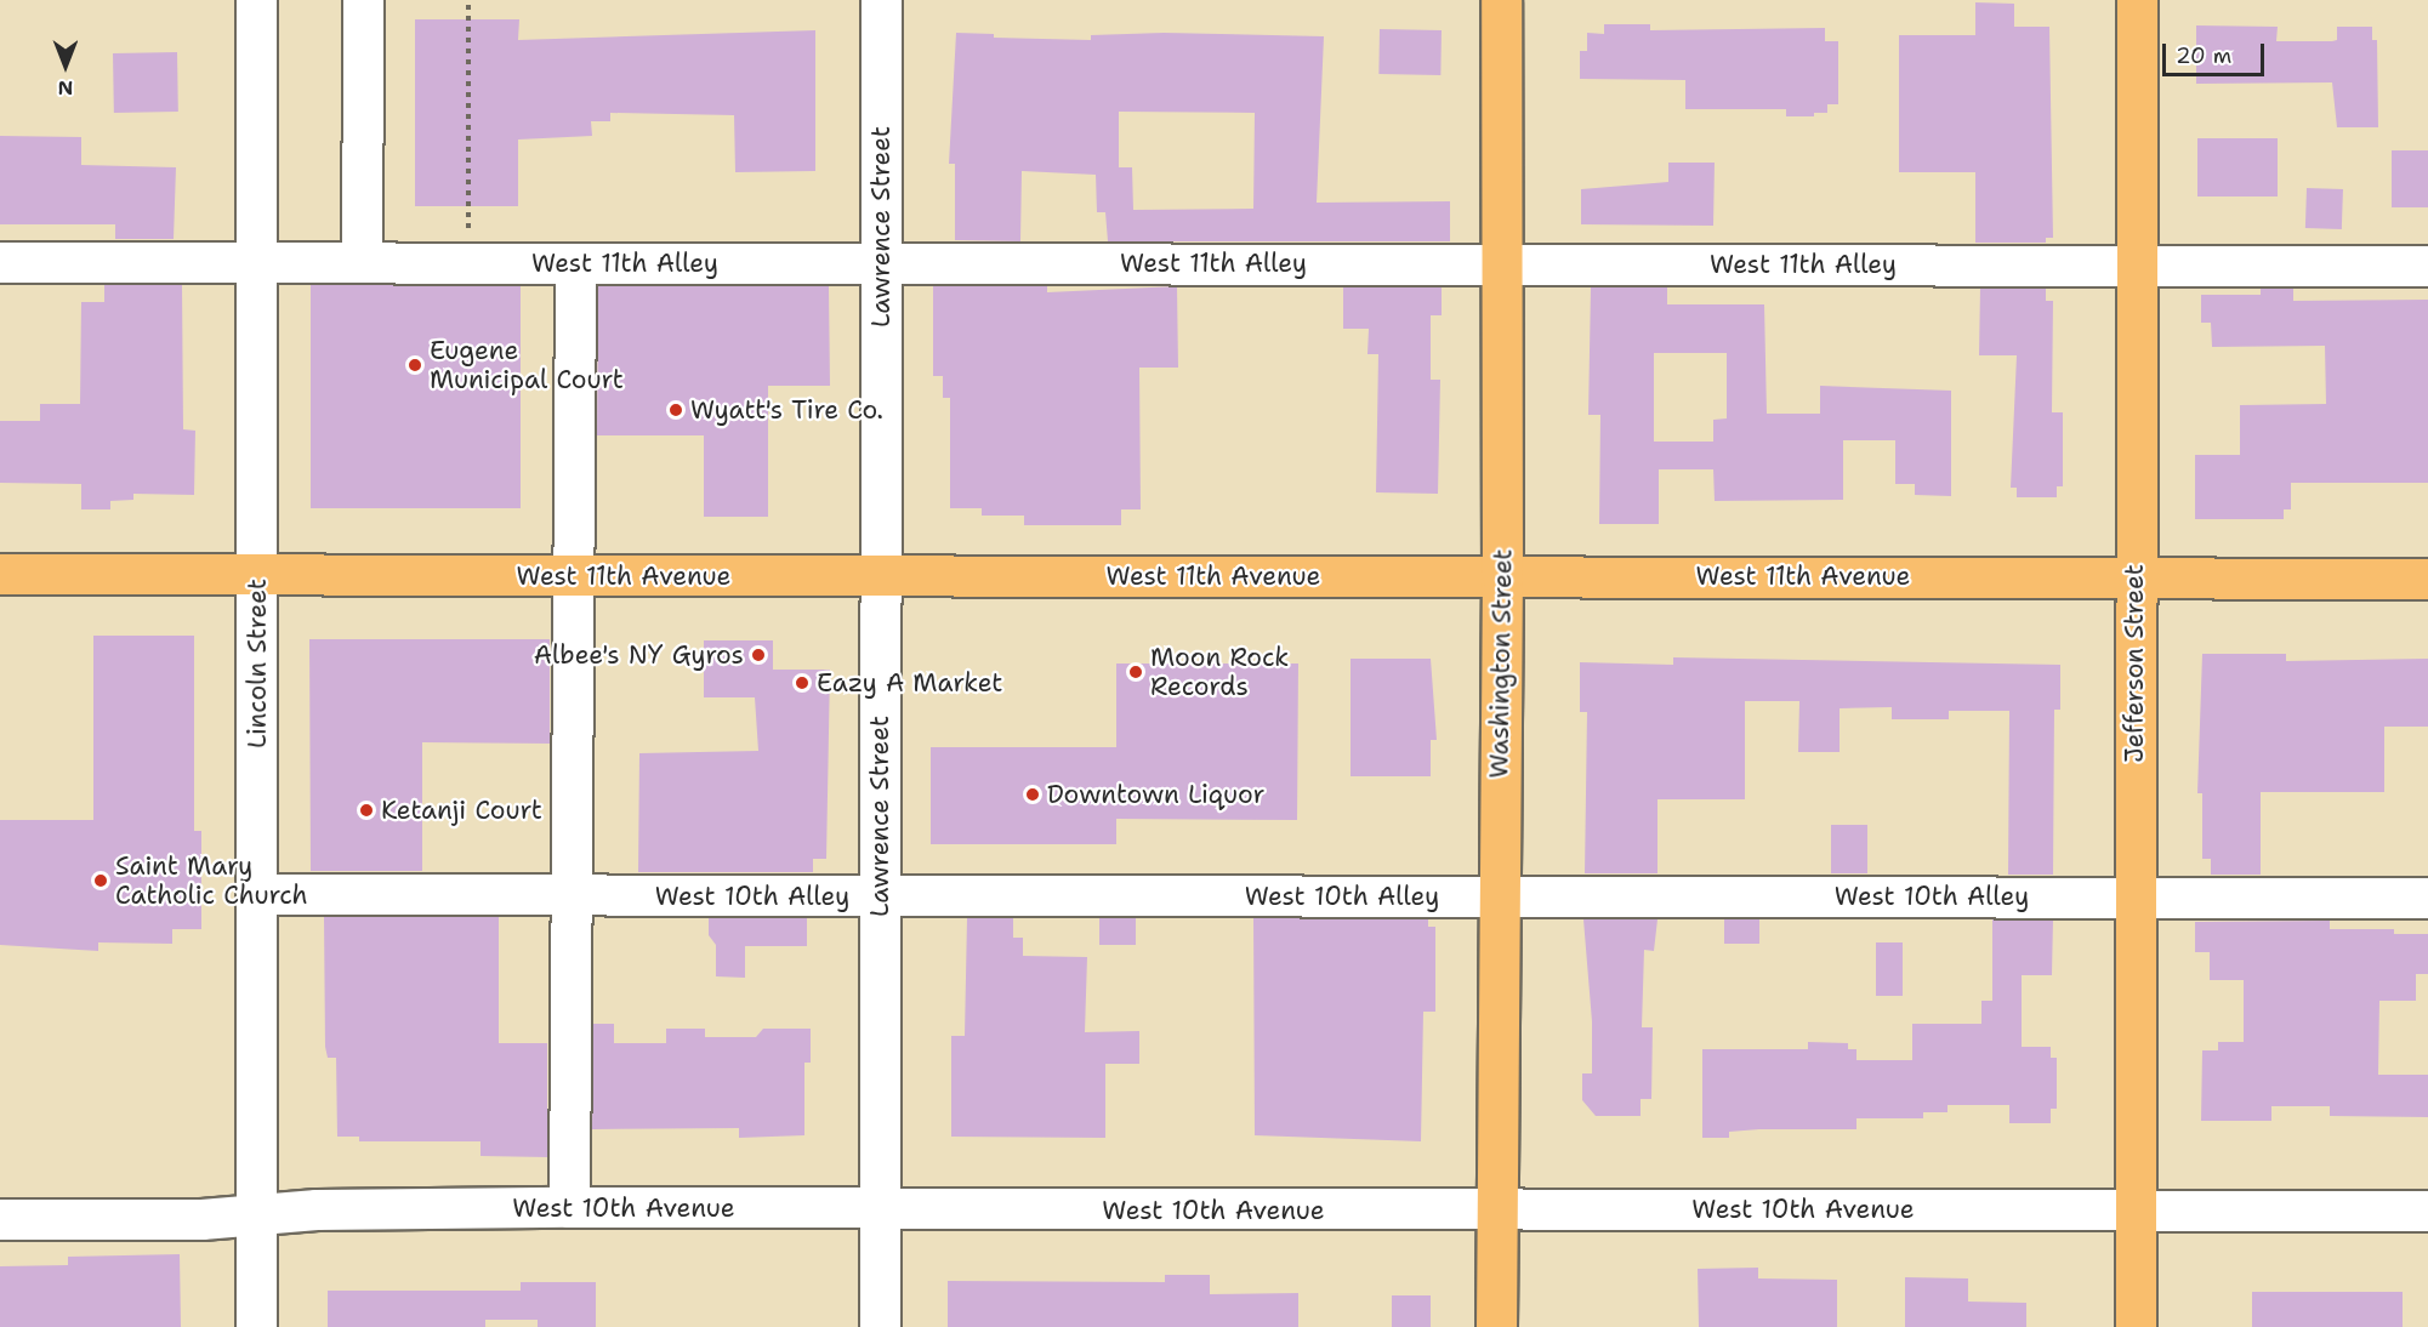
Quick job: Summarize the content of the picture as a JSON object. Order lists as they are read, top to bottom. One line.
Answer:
{"streets":{"main road":["West 11th Avenue","Washington Street","Jefferson Street"],"street":["Lawrence Street","West 11th Alley","Lincoln Street","West 10th Alley","West 10th Avenue"]},"crossings":[["Lawrence Street","West 11th Alley"],["Lawrence Street","West 11th Avenue"],["Lawrence Street","West 10th Alley"],["Lawrence Street","West 10th Avenue"],["West 11th Alley","Lincoln Street"],["West 11th Alley","Washington Street"],["West 11th Alley","Jefferson Street"],["West 11th Avenue","Lincoln Street"],["West 11th Avenue","Washington Street"],["West 11th Avenue","Jefferson Street"],["Lincoln Street","West 10th Alley"],["Lincoln Street","West 10th Avenue"],["Washington Street","West 10th Alley"],["Washington Street","West 10th Avenue"],["Jefferson Street","West 10th Alley"],["Jefferson Street","West 10th Avenue"]],"places":["Eugene Municipal Court","Wyatt's Tire Co.","Albee's NY Gyros","Moon Rock Records","Eazy A Market","Downtown Liquor","Ketanji Court","Saint Mary Catholic Church"],"scale_bar":"20 m","north":"bottom"}
